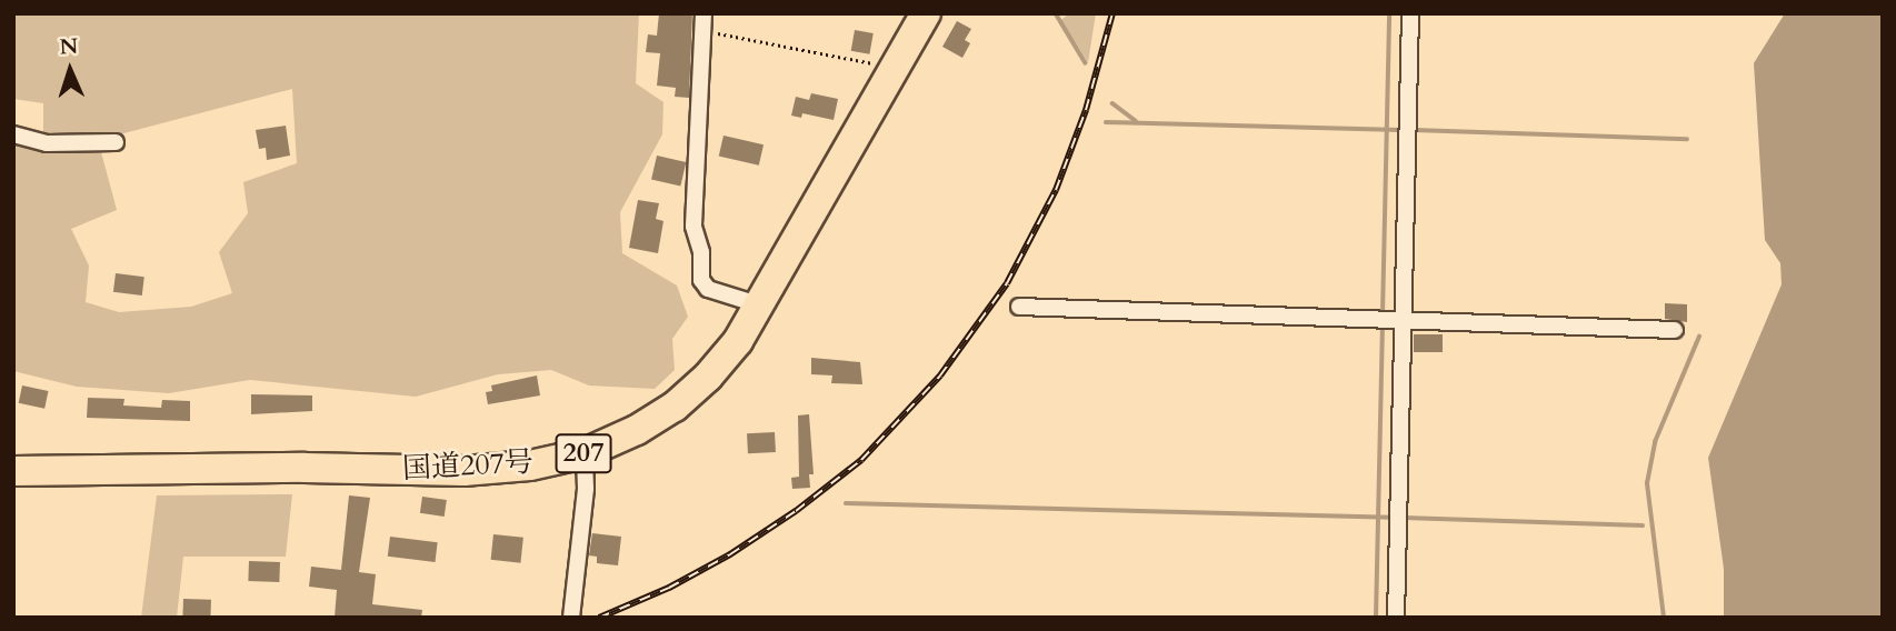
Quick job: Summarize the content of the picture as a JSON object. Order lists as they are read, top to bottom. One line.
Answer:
{"streets":{"highway":["207","国道207号"]},"north":"top"}
